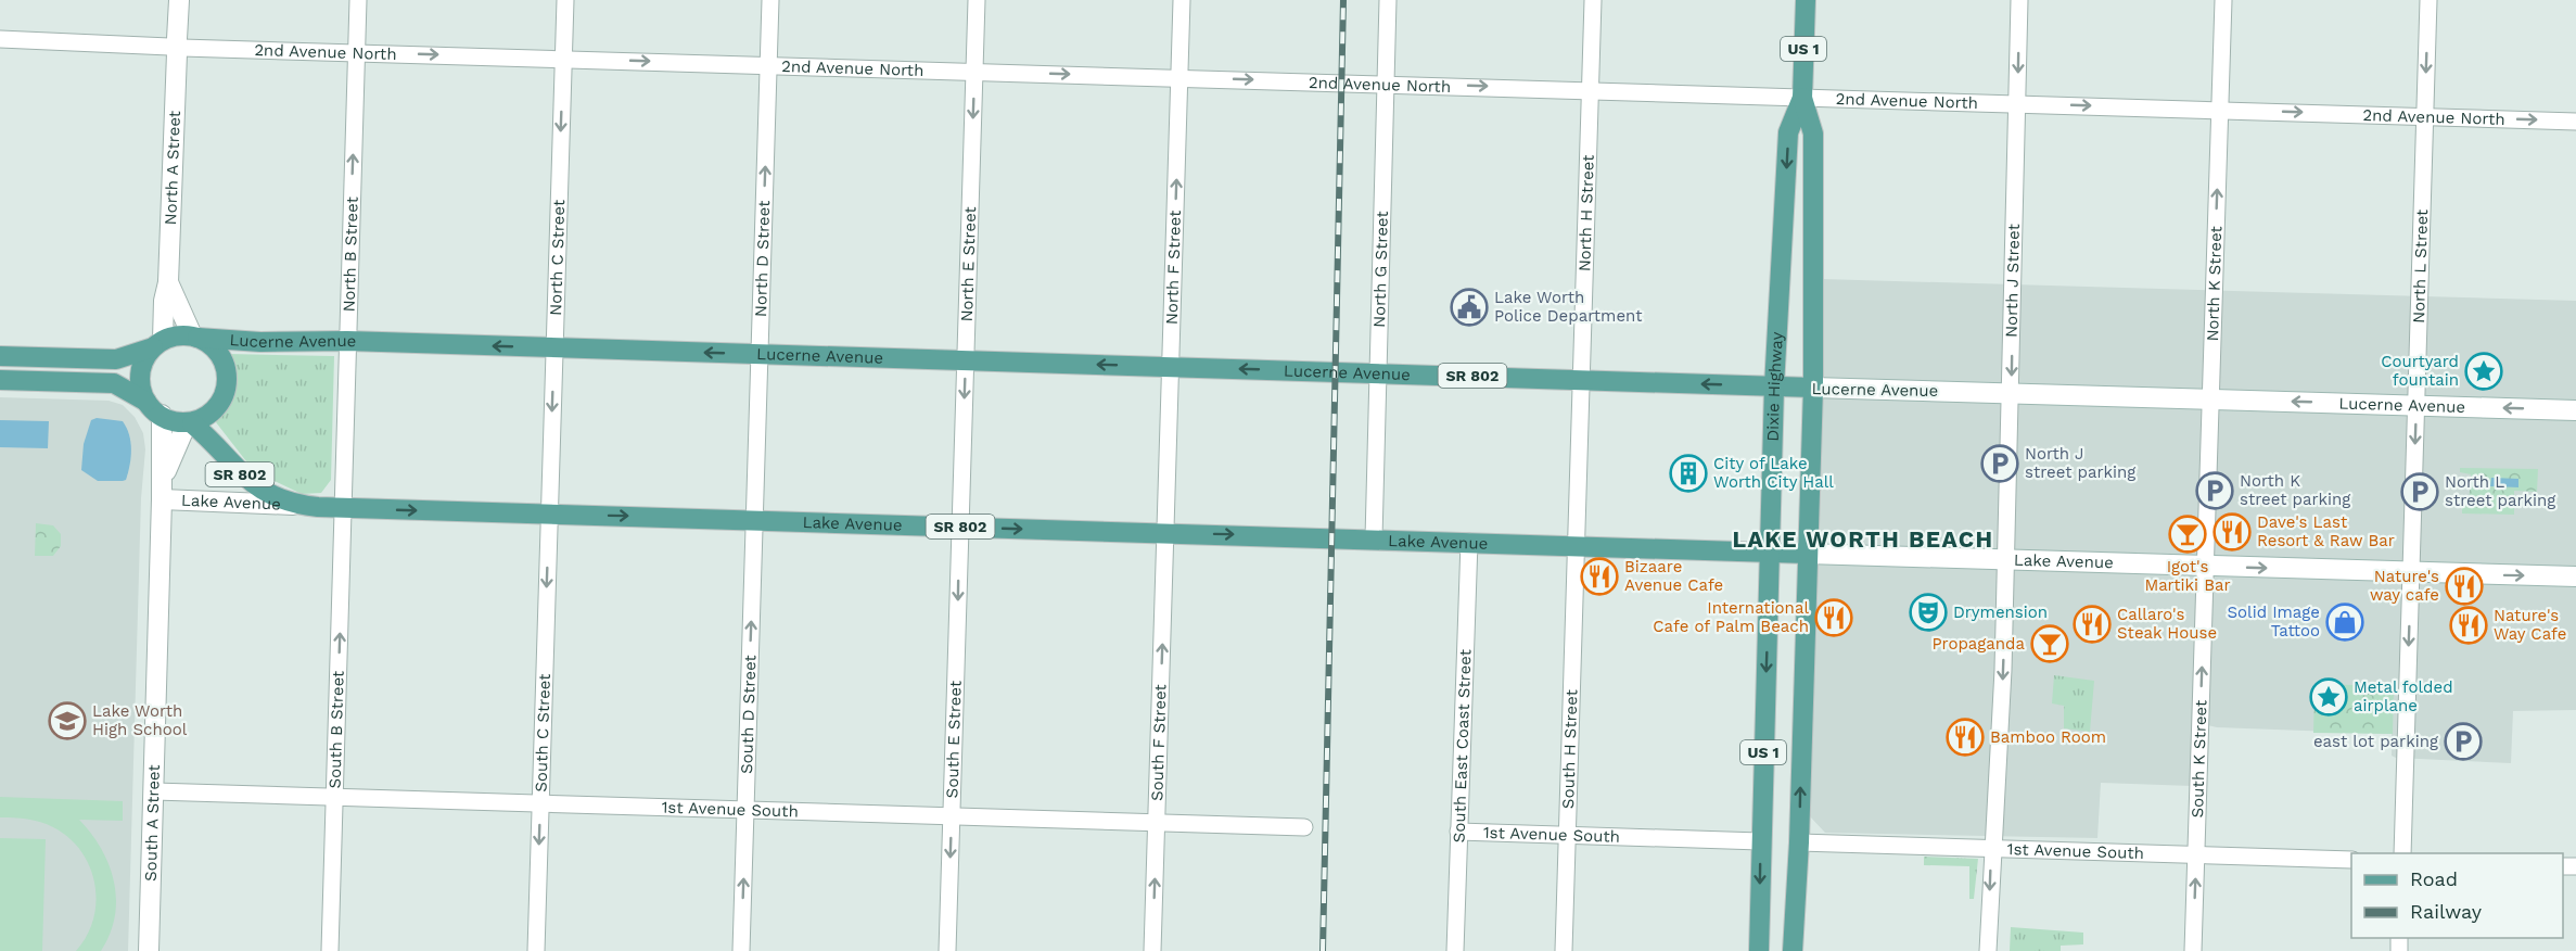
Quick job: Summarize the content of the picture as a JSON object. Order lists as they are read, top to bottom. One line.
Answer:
{"streets":{"main road":["US 1","North A Street","Lucerne Avenue","SR 802","Dixie Highway","Lake Avenue","South A Street"],"street":["2nd Avenue North","North H Street","North B Street","North C Street","North D Street","North E Street","North F Street","North L Street","North G Street","North J Street","North K Street","South D Street","South B Street","South C Street","South E Street","South F Street","South East Coast Street","South H Street","South K Street","1st Avenue South"]},"crossings":[["2nd Avenue North","North A Street"],["2nd Avenue North","North H Street"],["2nd Avenue North","North B Street"],["2nd Avenue North","North C Street"],["2nd Avenue North","North D Street"],["2nd Avenue North","North E Street"],["2nd Avenue North","North F Street"],["2nd Avenue North","North L Street"],["2nd Avenue North","North G Street"],["2nd Avenue North","North J Street"],["2nd Avenue North","North K Street"],["2nd Avenue North","Dixie Highway"],["North A Street","Lucerne Avenue"],["North A Street","SR 802"],["North A Street","Lake Avenue"],["North H Street","Lucerne Avenue"],["North H Street","Lake Avenue"],["North H Street","South H Street"],["North B Street","Lucerne Avenue"],["North B Street","Lake Avenue"],["North B Street","South B Street"],["North C Street","Lucerne Avenue"],["North C Street","Lake Avenue"],["North C Street","South C Street"],["North D Street","Lucerne Avenue"],["North D Street","Lake Avenue"],["North D Street","South D Street"],["North E Street","Lucerne Avenue"],["North E Street","Lake Avenue"],["North E Street","South E Street"],["North F Street","Lucerne Avenue"],["North F Street","Lake Avenue"],["North F Street","South F Street"],["North L Street","Lucerne Avenue"],["North L Street","Lake Avenue"],["North G Street","Lucerne Avenue"],["North G Street","Lake Avenue"],["North J Street","Lucerne Avenue"],["North J Street","Lake Avenue"],["North J Street","1st Avenue South"],["North K Street","Lucerne Avenue"],["North K Street","Lake Avenue"],["North K Street","South K Street"],["Lucerne Avenue","SR 802"],["Lucerne Avenue","Dixie Highway"],["Lucerne Avenue","Lake Avenue"],["SR 802","Lake Avenue"],["Dixie Highway","Lake Avenue"],["Dixie Highway","1st Avenue South"],["Lake Avenue","South D Street"],["Lake Avenue","South B Street"],["Lake Avenue","South C Street"],["Lake Avenue","South E Street"],["Lake Avenue","South F Street"],["Lake Avenue","South East Coast Street"],["Lake Avenue","South H Street"],["Lake Avenue","South K Street"],["Lake Avenue","South A Street"],["South D Street","1st Avenue South"],["South B Street","1st Avenue South"],["South C Street","1st Avenue South"],["South E Street","1st Avenue South"],["South F Street","1st Avenue South"],["South East Coast Street","1st Avenue South"],["South H Street","1st Avenue South"],["South K Street","1st Avenue South"],["1st Avenue South","South A Street"]],"one_way":["2nd Avenue North","North B Street","North C Street","North D Street","North E Street","North F Street","North L Street","North J Street","North K Street","Lucerne Avenue","Lake Avenue","South D Street","South B Street","South C Street","South E Street","South F Street","South K Street"],"districts":["LAKE WORTH BEACH"],"places":{"public building":["Lake Worth Police Department"],"place":["Courtyard fountain","Metal folded airplane"],"parking":["North J street parking","North K street parking","North L street parking","east lot parking"],"building":["City of Lake Worth City Hall"],"restaurant":["Dave's Last Resort & Raw Bar","Bizaare Avenue Cafe","Nature's way cafe","International Cafe of Palm Beach","Callaro's Steak House","Nature's Way Cafe","Bamboo Room"],"bar":["Igot's Martiki Bar","Propaganda"],"theatre":["Drymension"],"shop":["Solid Image Tattoo"],"school or university":["Lake Worth High School"]},"legend":["Road","Railway"]}
